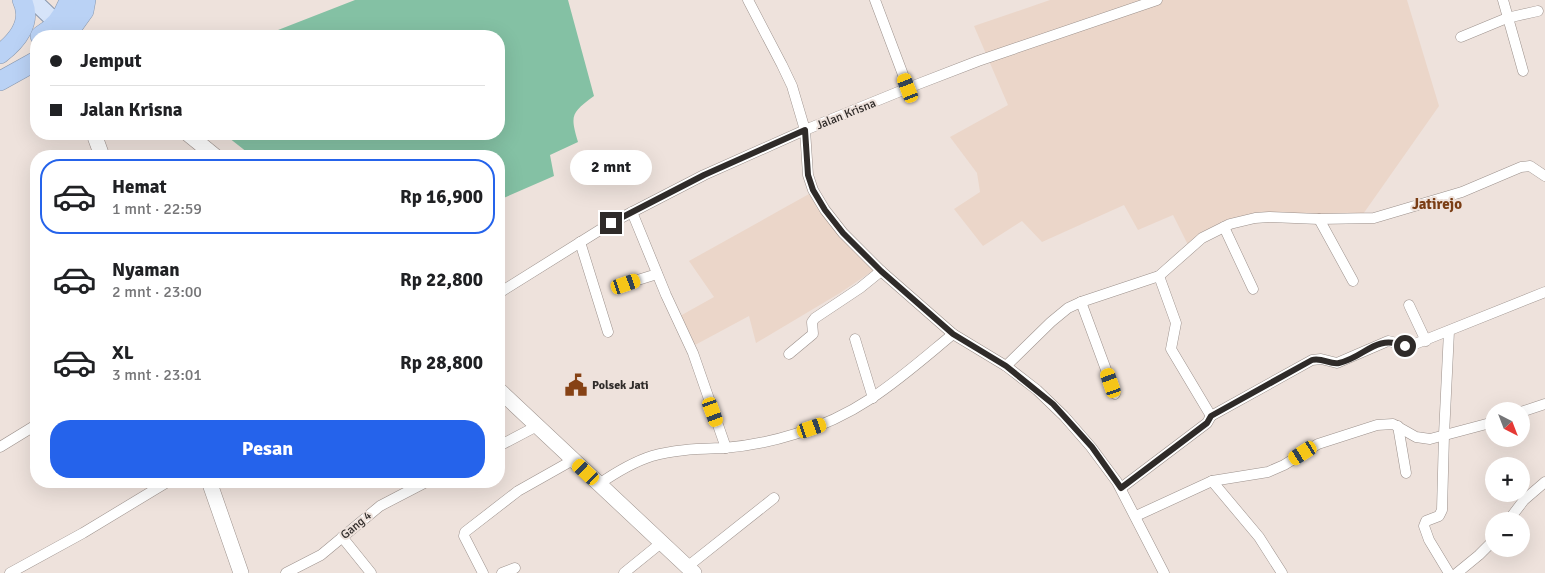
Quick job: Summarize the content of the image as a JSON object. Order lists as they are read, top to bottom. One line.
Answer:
{"streets":{"street":["Jalan Krisna","Gang 4"]},"districts":["Jatirejo"],"places":{"public building":["Polsek Jati"]},"north":"bottom right","page":{"banner":["Jemput","Jalan Krisna"],"bubble":"2 mnt","list":[{"name":"Hemat","note":"1 mnt · 22:59","value":"Rp 16,900"},{"name":"Nyaman","note":"2 mnt · 23:00","value":"Rp 22,800"},{"name":"XL","note":"3 mnt · 23:01","value":"Rp 28,800"}],"map_buttons":["+","−"],"buttons":"Pesan"}}
